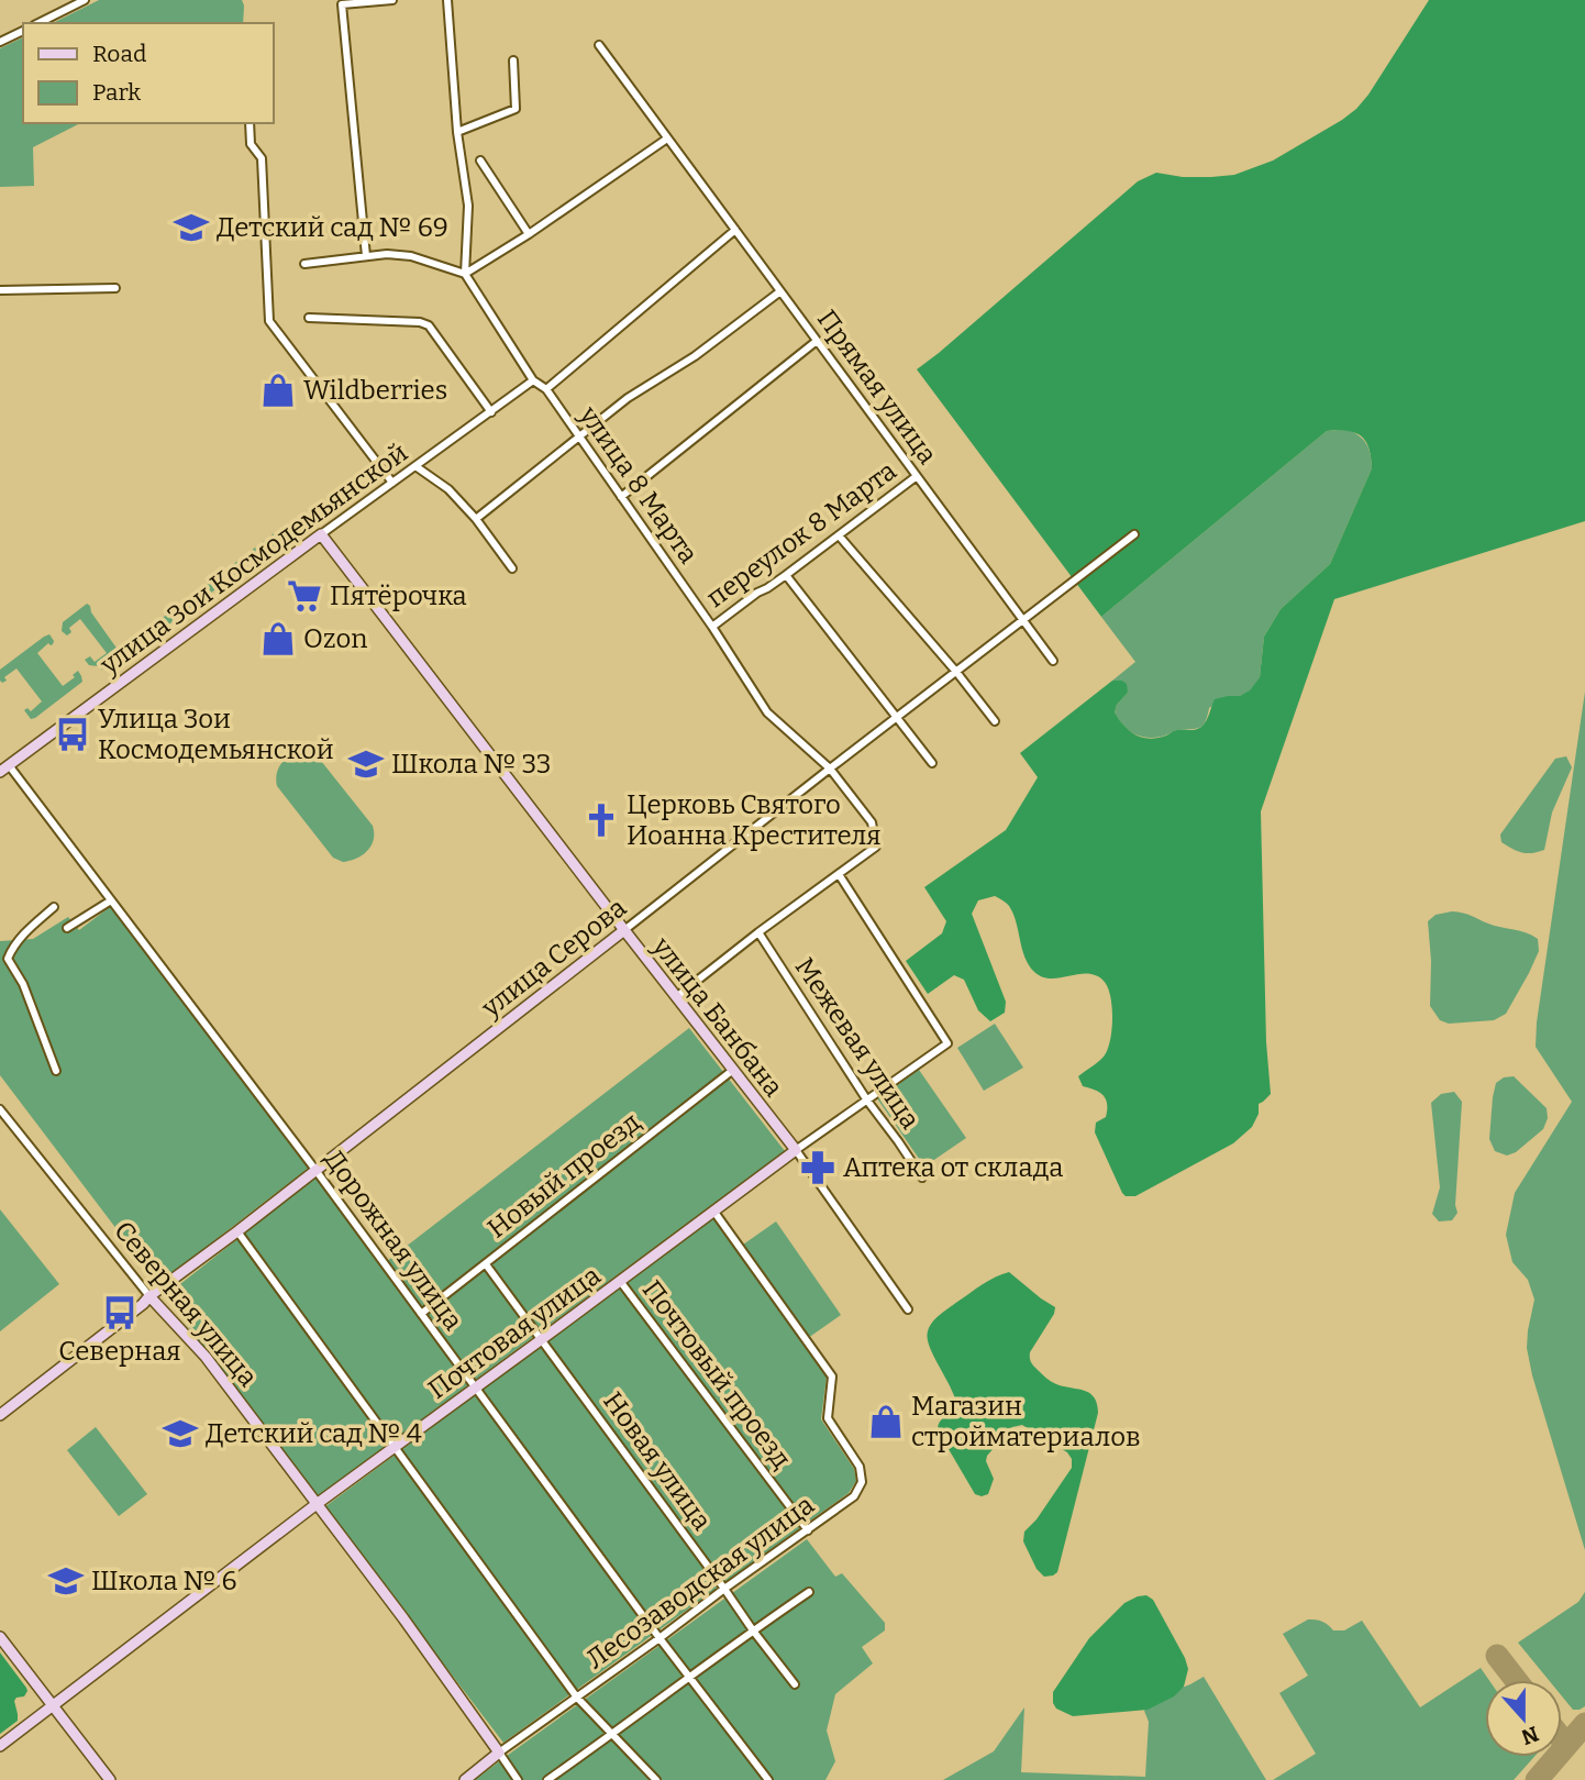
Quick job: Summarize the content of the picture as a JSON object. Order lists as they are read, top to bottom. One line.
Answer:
{"streets":{"street":["Прямая улица","улица 8 Марта","переулок 8 Марта","улица Зои Космодемьянской","улица Серова","улица Банбана","Межевая улица","Новый проезд","Дорожная улица","Северная улица","Почтовая улица","Почтовый проезд","Новая улица","Лесозаводская улица"]},"crossings":[["Прямая улица","переулок 8 Марта"],["Прямая улица","улица Серова"],["улица 8 Марта","переулок 8 Марта"],["улица 8 Марта","улица Зои Космодемьянской"],["улица 8 Марта","улица Серова"],["улица 8 Марта","Почтовая улица"],["улица Зои Космодемьянской","улица Банбана"],["улица Зои Космодемьянской","Дорожная улица"],["улица Серова","улица Банбана"],["улица Серова","Дорожная улица"],["улица Серова","Северная улица"],["улица Банбана","Новый проезд"],["улица Банбана","Почтовая улица"],["Межевая улица","Почтовая улица"],["Новый проезд","Дорожная улица"],["Новый проезд","Новая улица"],["Дорожная улица","Почтовая улица"],["Дорожная улица","Лесозаводская улица"],["Северная улица","Почтовая улица"],["Северная улица","Лесозаводская улица"],["Почтовая улица","Почтовый проезд"],["Почтовая улица","Новая улица"],["Почтовая улица","Лесозаводская улица"],["Почтовый проезд","Лесозаводская улица"],["Новая улица","Лесозаводская улица"]],"places":{"school or university":["Детский сад № 69","Школа № 33","Детский сад № 4","Школа № 6"],"shop":["Wildberries","Ozon","Магазин стройматериалов"],"supermarket":["Пятёрочка"],"bus stop":["Улица Зои Космодемьянской","Северная"],"church":["Церковь Святого Иоанна Крестителя"],"pharmacy":["Аптека от склада"]},"legend":["Road","Park"],"north":"bottom"}
